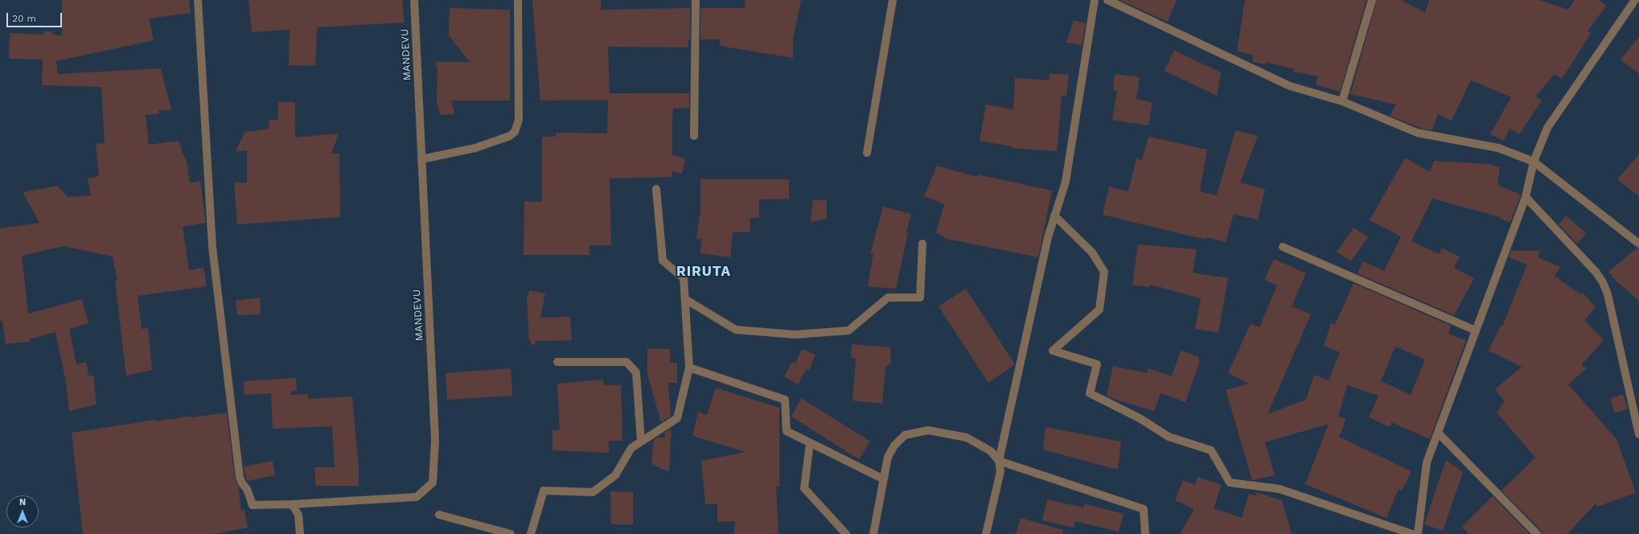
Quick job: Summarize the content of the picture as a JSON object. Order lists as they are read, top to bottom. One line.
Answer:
{"streets":{"street":["MANDEVU"]},"districts":["RIRUTA"],"scale_bar":"20 m","north":"top"}
